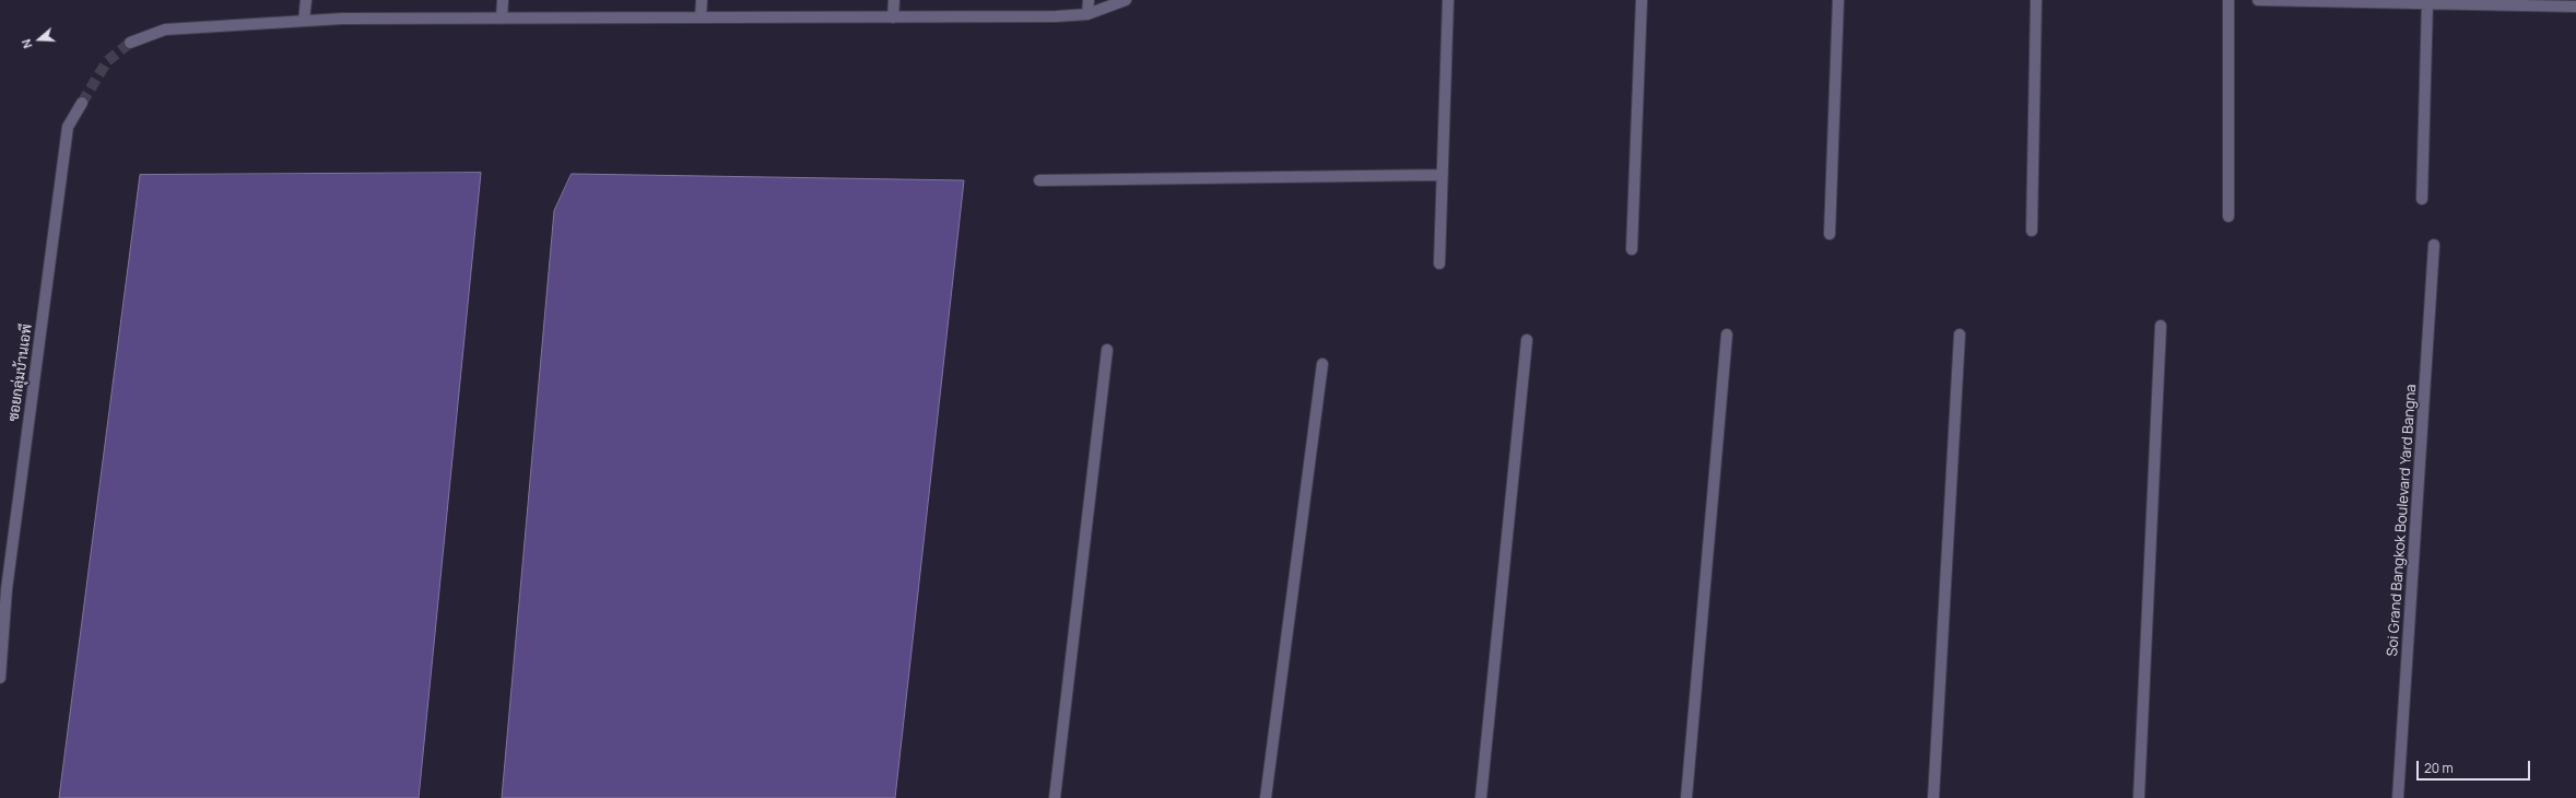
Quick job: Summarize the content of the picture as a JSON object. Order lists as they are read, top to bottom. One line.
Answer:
{"streets":{"street":["ซอยกลุ่มบ้านเอพี","Soi Grand Bangkok Boulevard Yard Bangna"]},"scale_bar":"20 m","north":"left"}
